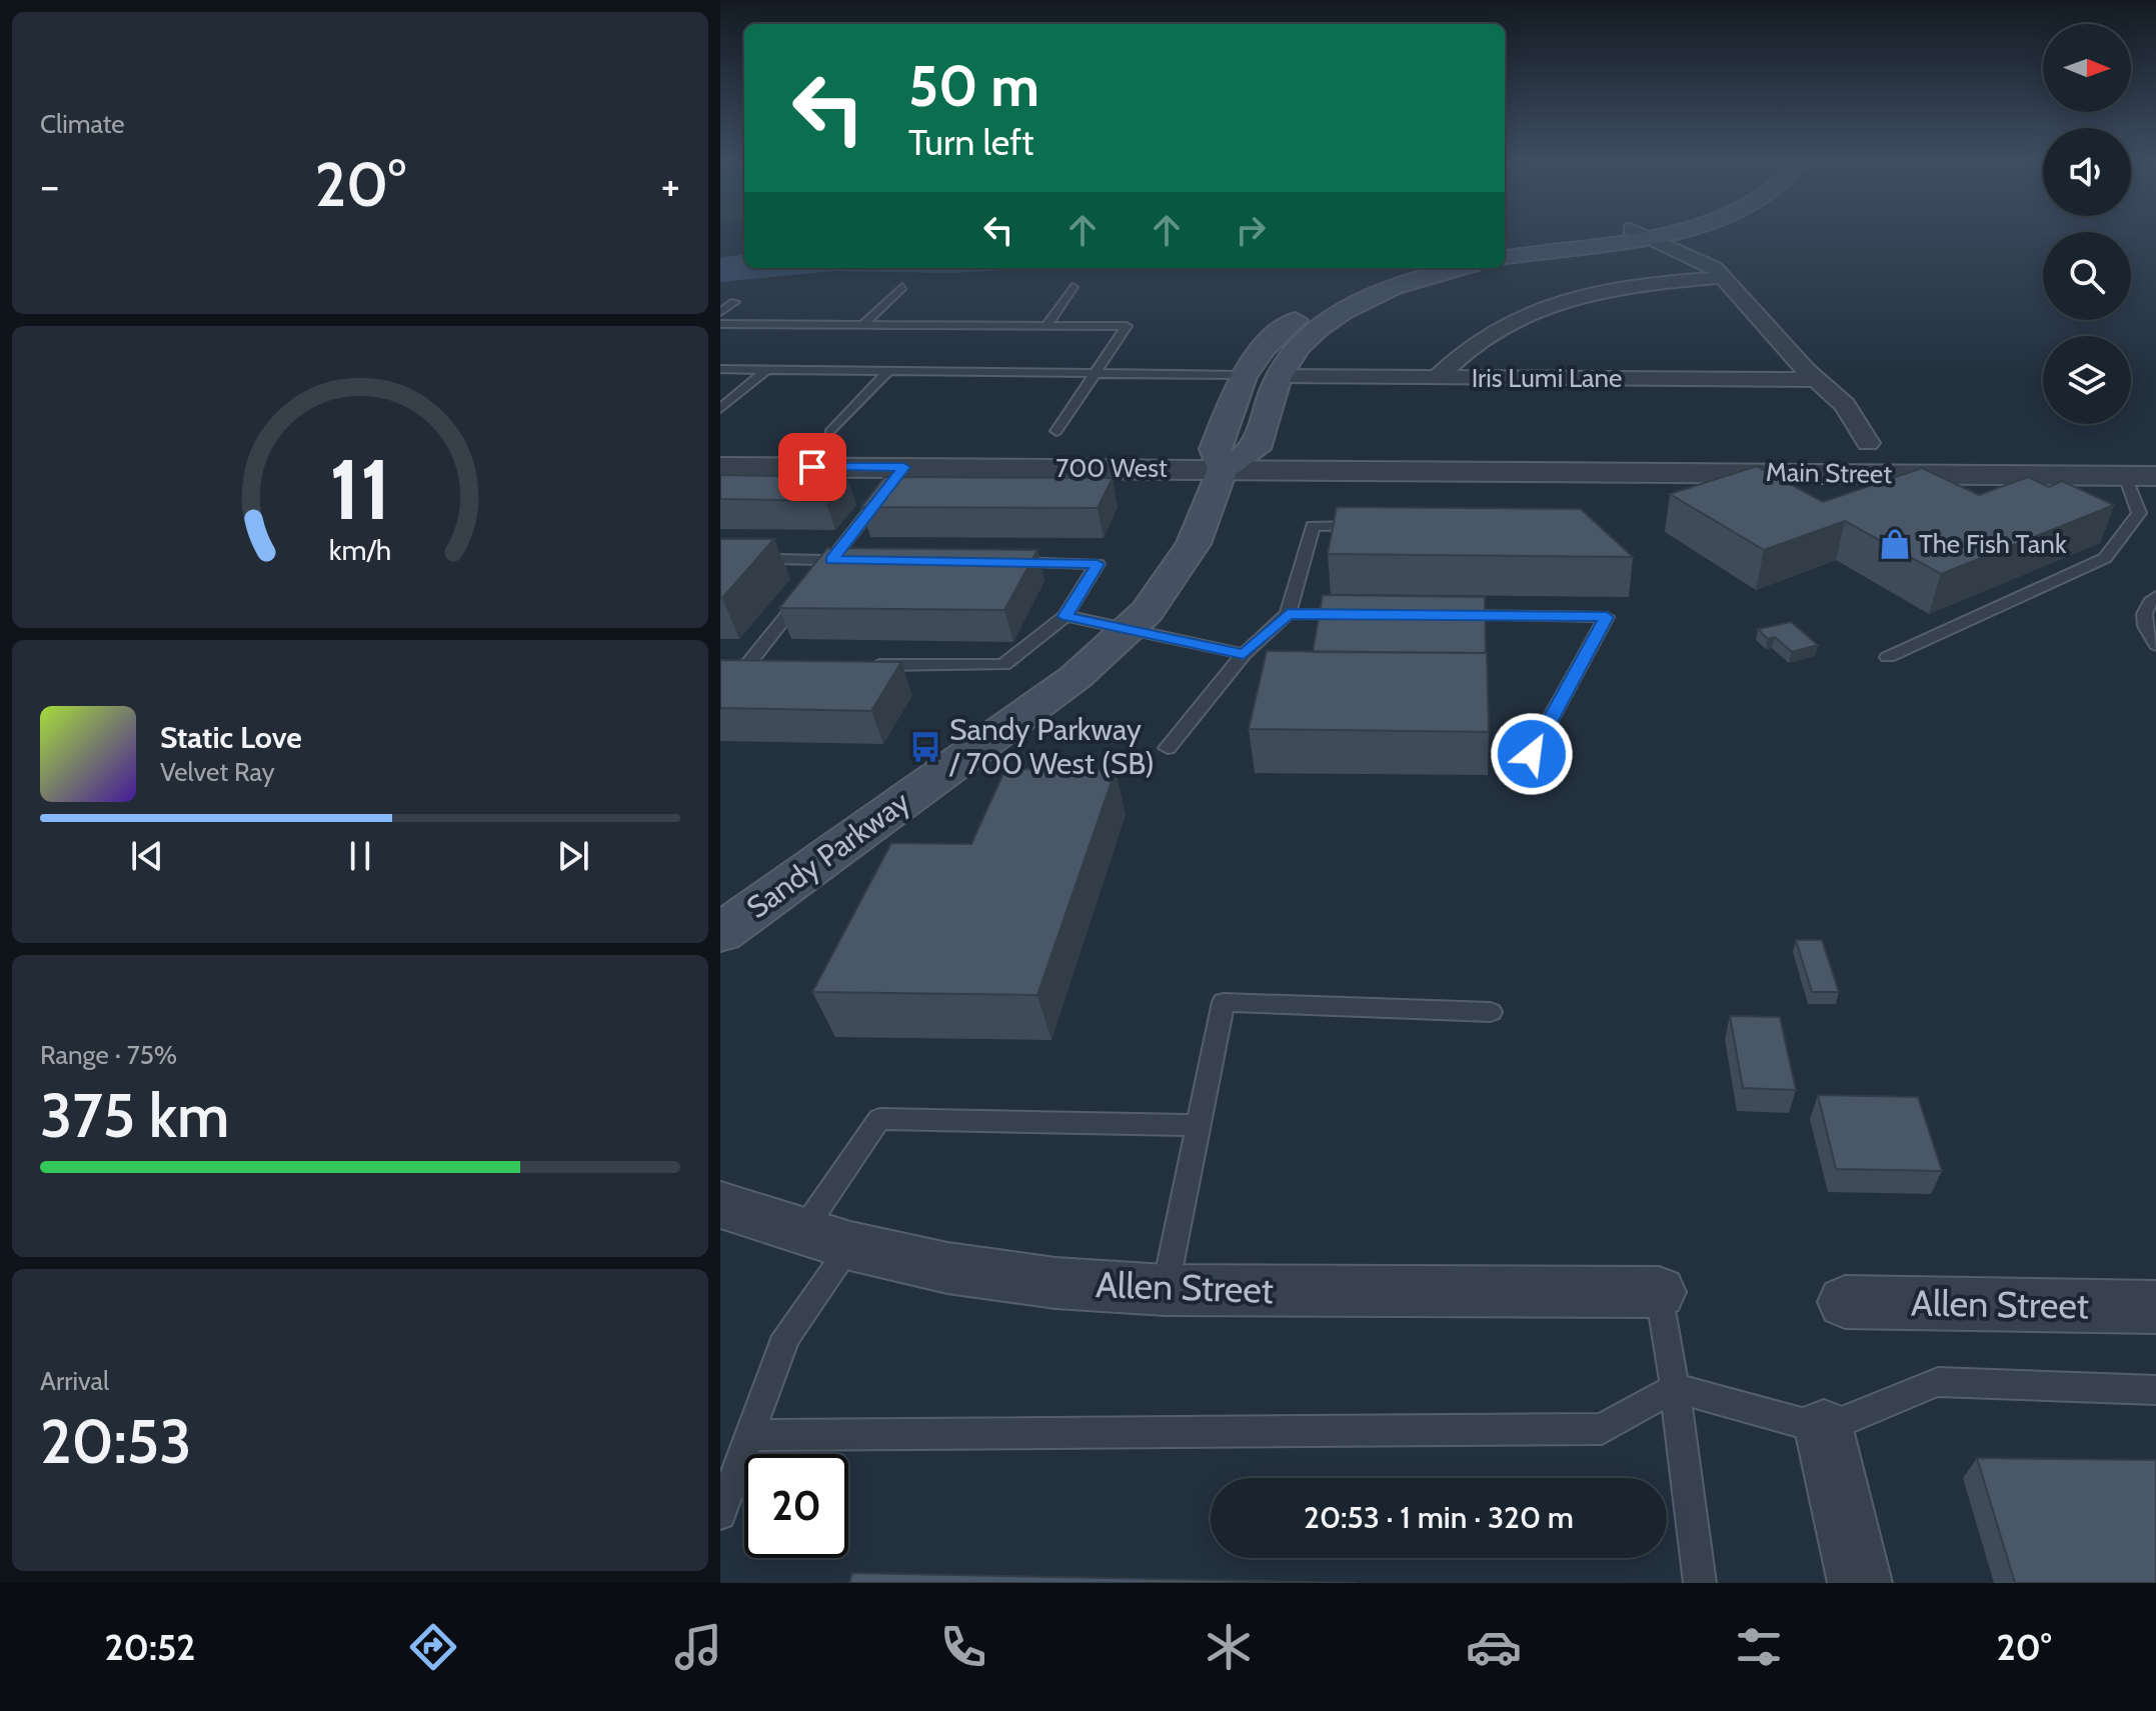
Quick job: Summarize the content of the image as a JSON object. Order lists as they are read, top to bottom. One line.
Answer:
{"streets":{"main road":["Sandy Parkway"],"street":["Iris Lumi Lane","700 West","Main Street","Allen Street"]},"crossings":[["700 West","Main Street"],["700 West","Sandy Parkway"]],"places":{"shop":["The Fish Tank"],"bus stop":["Sandy Parkway / 700 West (SB)"]},"north":"right","page":{"tile":["Climate",["Range · 75%","375 km"],["Arrival","20:53"]],"turn":["50 m","Turn left"],"heat":["−","20°","+"],"song":["Static Love","Velvet Ray"],"limit":"20","trip":"20:53 · 1 min · 320 m","tabs":["20:52","20°"],"gauge":["11","km/h"]}}
